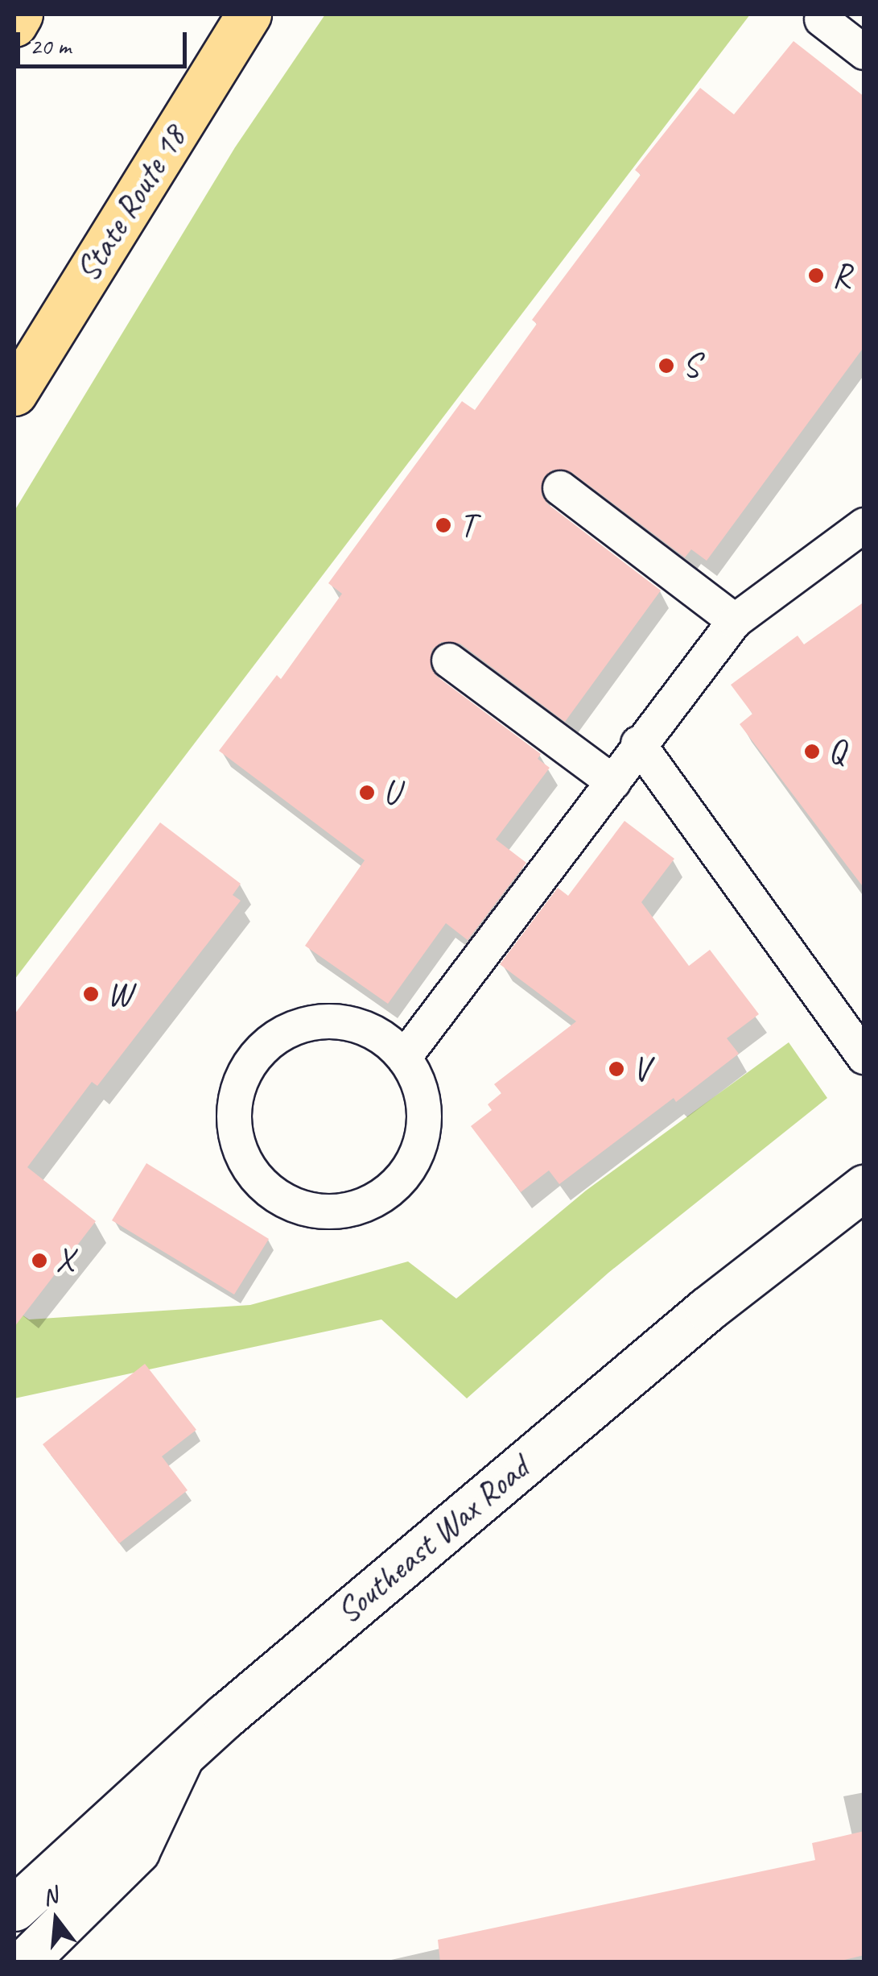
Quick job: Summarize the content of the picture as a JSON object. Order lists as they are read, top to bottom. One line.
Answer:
{"streets":{"highway":["State Route 18"],"main road":["Southeast Wax Road"]},"places":["R","S","T","Q","U","W","V","X"],"scale_bar":"20 m","north":"top"}
